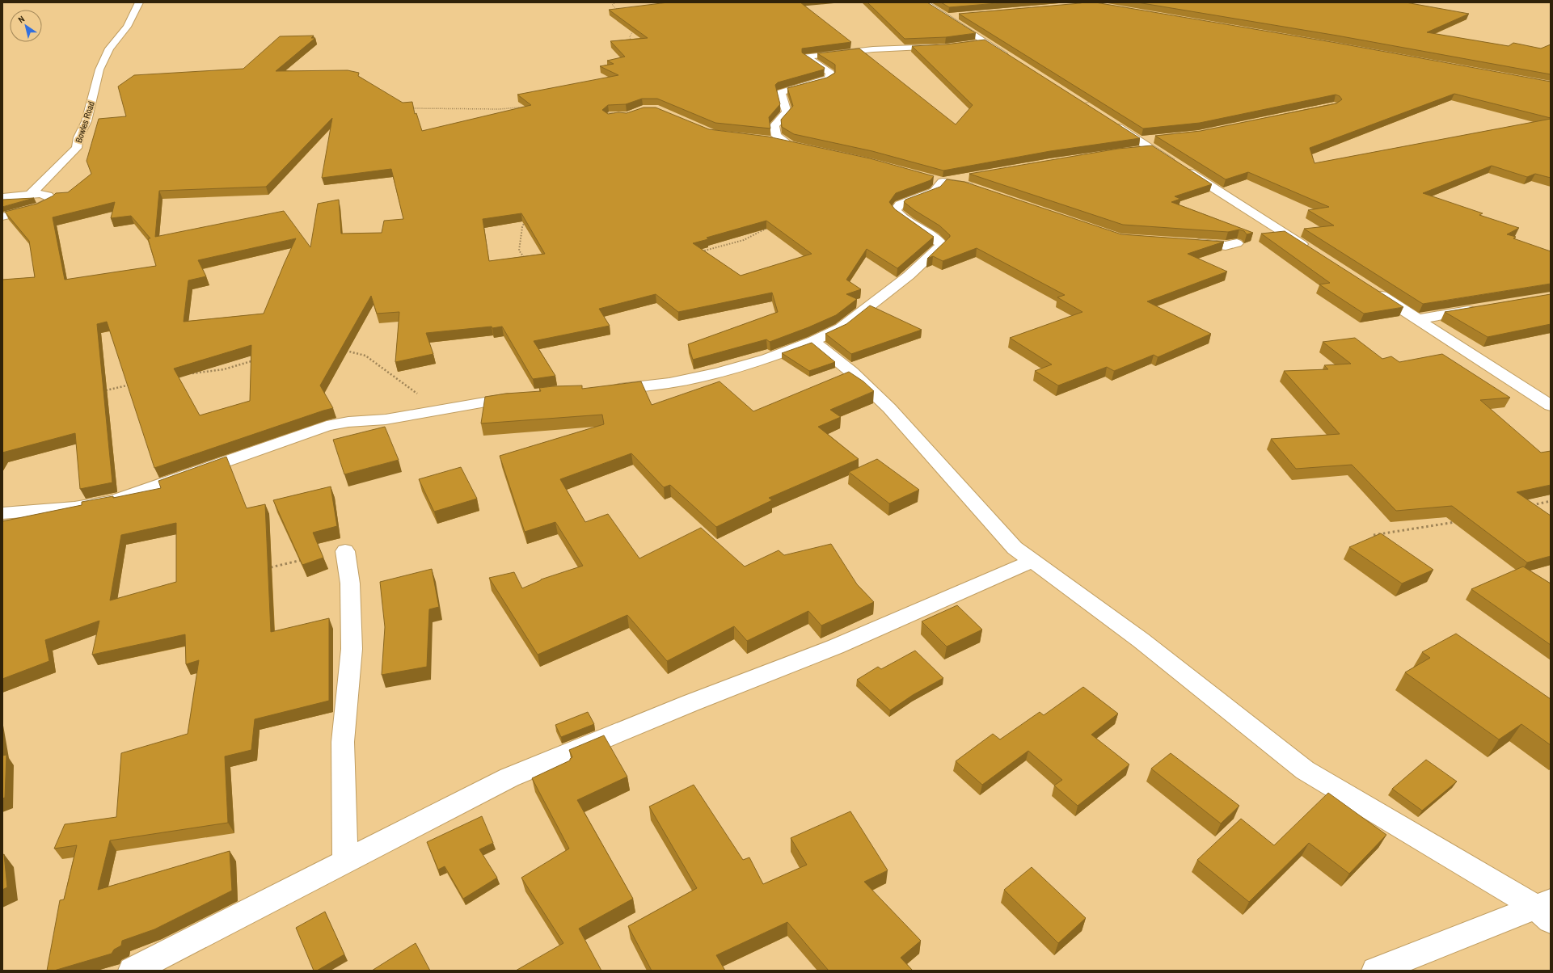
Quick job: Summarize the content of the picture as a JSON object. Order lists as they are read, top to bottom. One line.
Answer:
{"streets":{"street":["Bowles Road"]},"north":"top left"}
